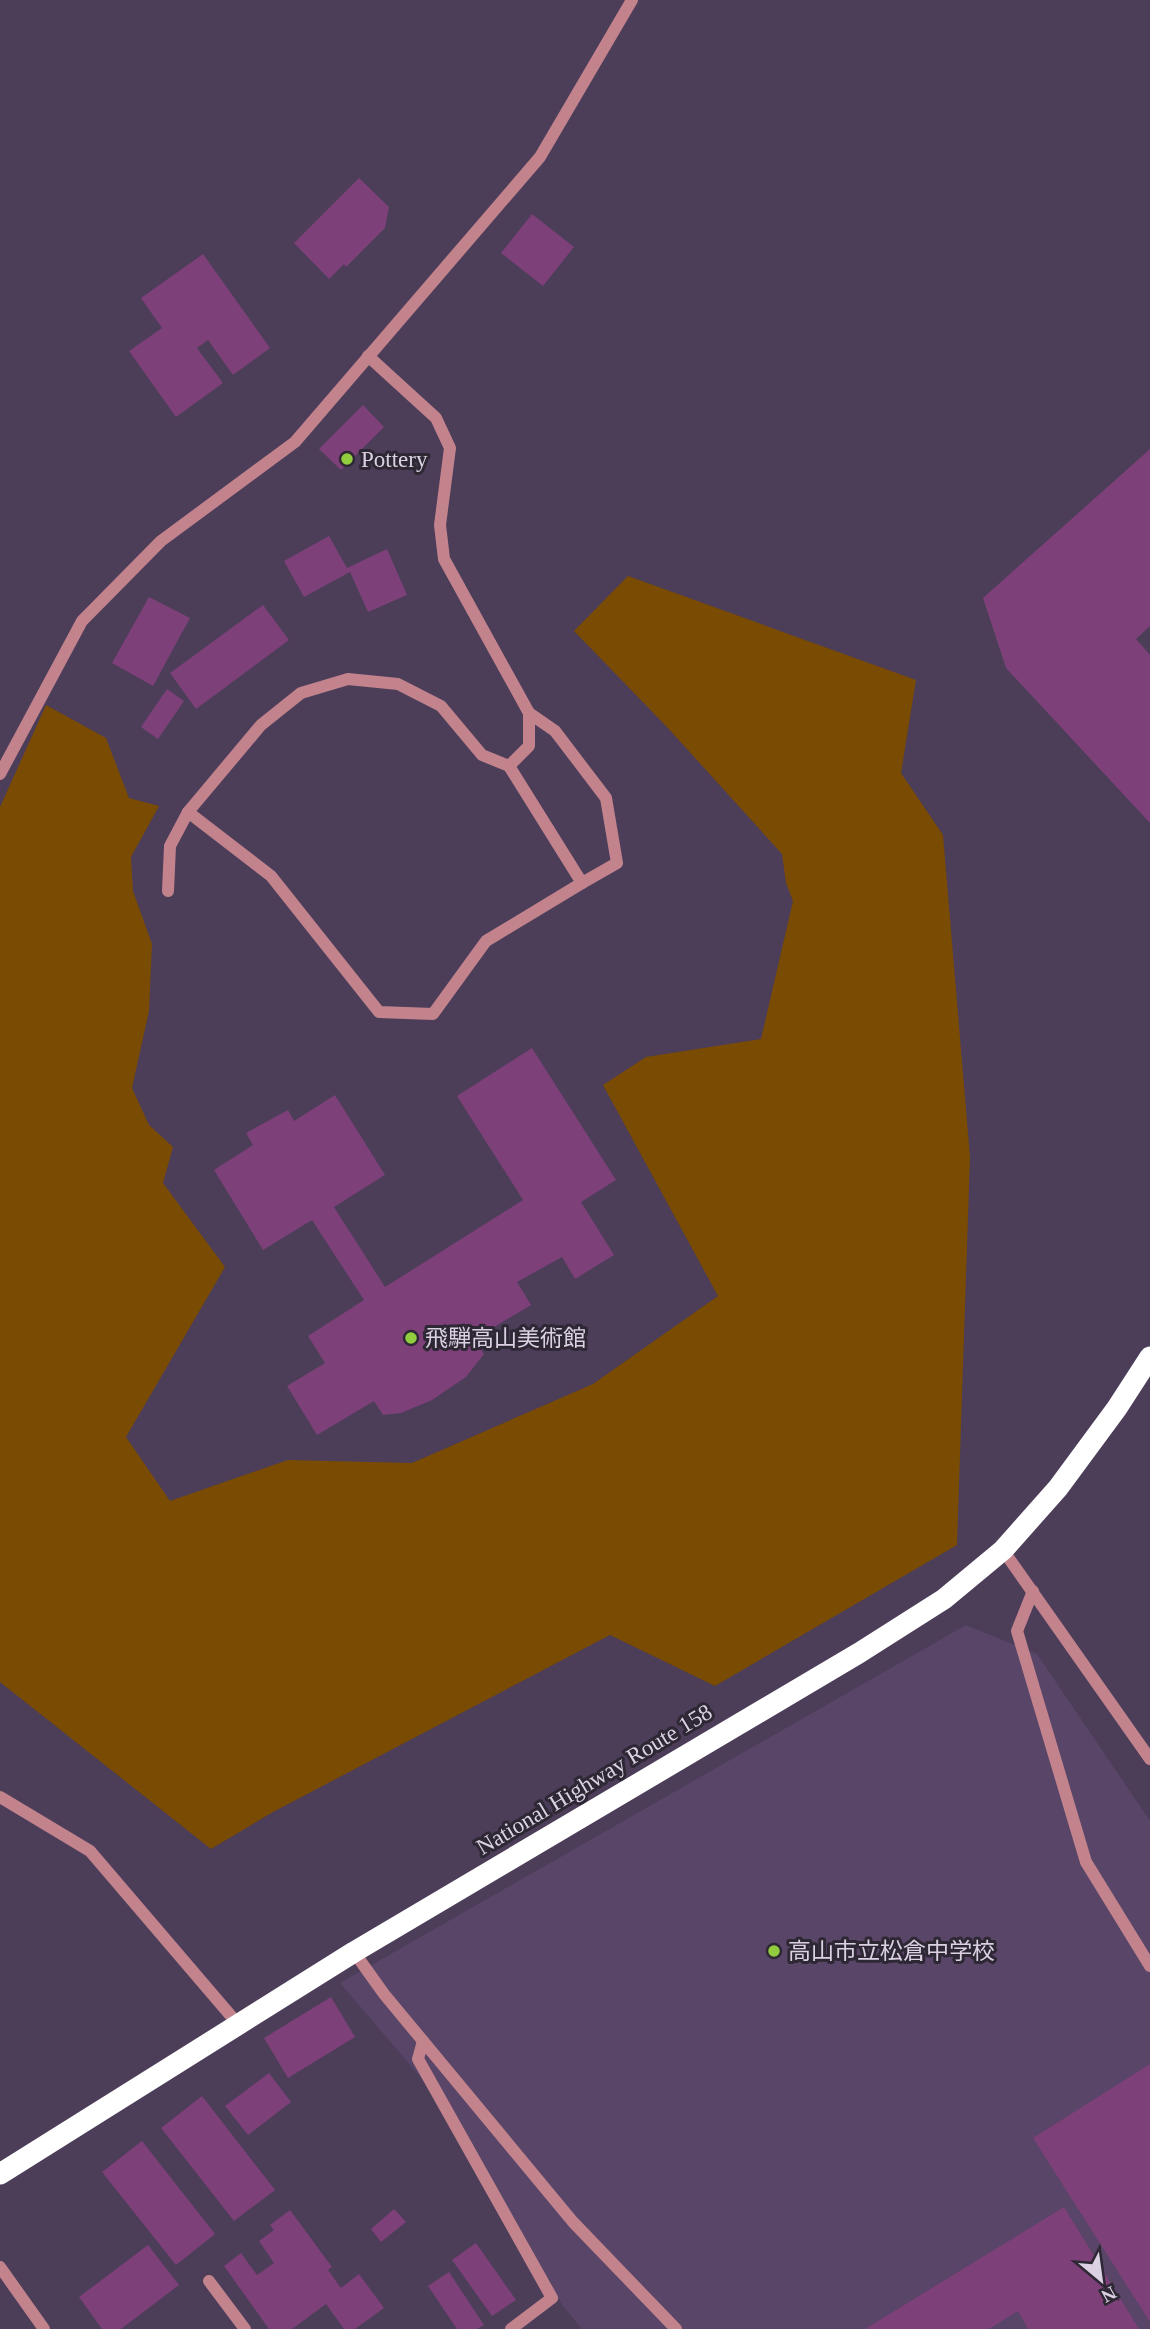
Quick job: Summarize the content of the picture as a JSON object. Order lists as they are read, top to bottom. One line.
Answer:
{"streets":{"highway":["National Highway Route 158"]},"places":["Pottery","飛騨高山美術館","高山市立松倉中学校"],"north":"bottom right"}
